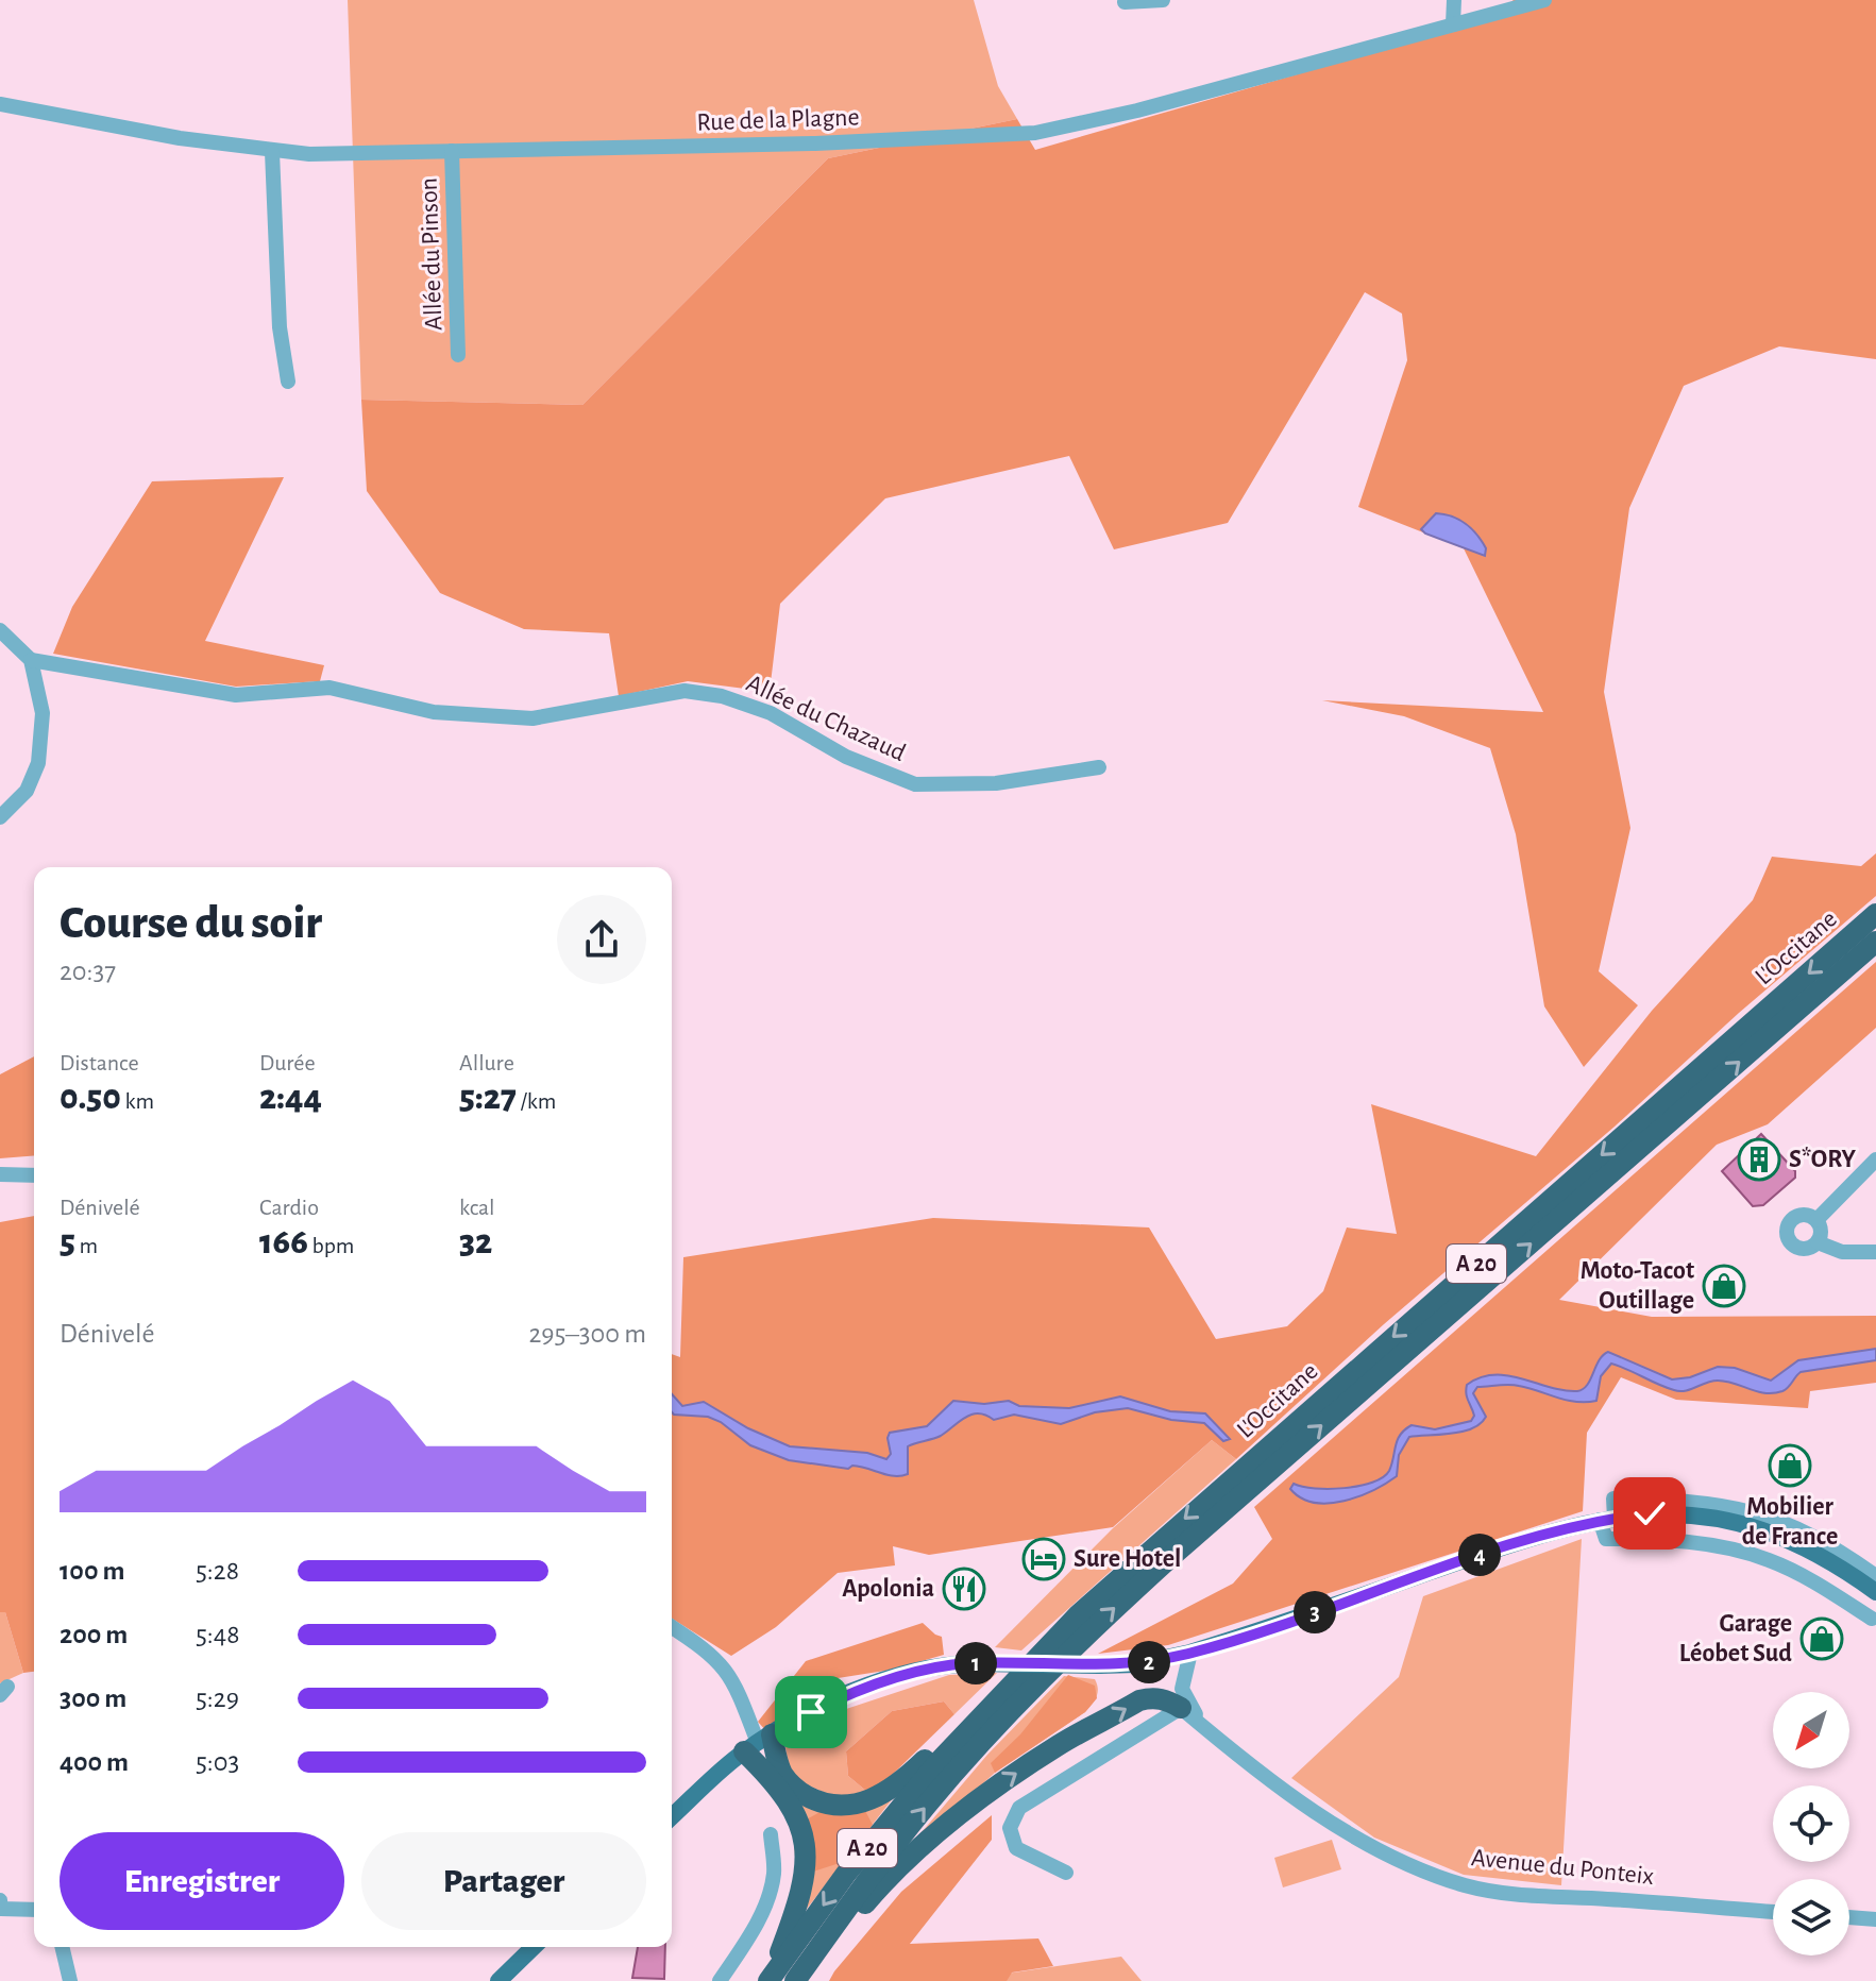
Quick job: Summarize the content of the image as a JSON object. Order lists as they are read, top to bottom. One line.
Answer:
{"streets":{"highway":["L'Occitane","A 20"],"street":["Rue de la Plagne","Allée du Pinson","Allée du Chazaud","Avenue du Ponteix"]},"crossings":[["Rue de la Plagne","Allée du Pinson"]],"places":{"building":["S*ORY"],"shop":["Moto-Tacot Outillage","Mobilier de France","Garage Léobet Sud"],"hotel":["Sure Hotel"],"restaurant":["Apolonia"]},"north":"bottom left","page":{"heading":["Course du soir","20:37"],"stats":[["Distance","0.50 km"],["Durée","2:44"],["Allure","5:27 /km"],["Dénivelé","5 m"],["Cardio","166 bpm"],["kcal","32"]],"chart":["Dénivelé","295–300 m"],"pins":["4","3","2","1"],"list":[{"name":"100 m","note":"5:28"},{"name":"200 m","note":"5:48"},{"name":"300 m","note":"5:29"},{"name":"400 m","note":"5:03"}],"buttons":["Enregistrer","Partager"]}}
